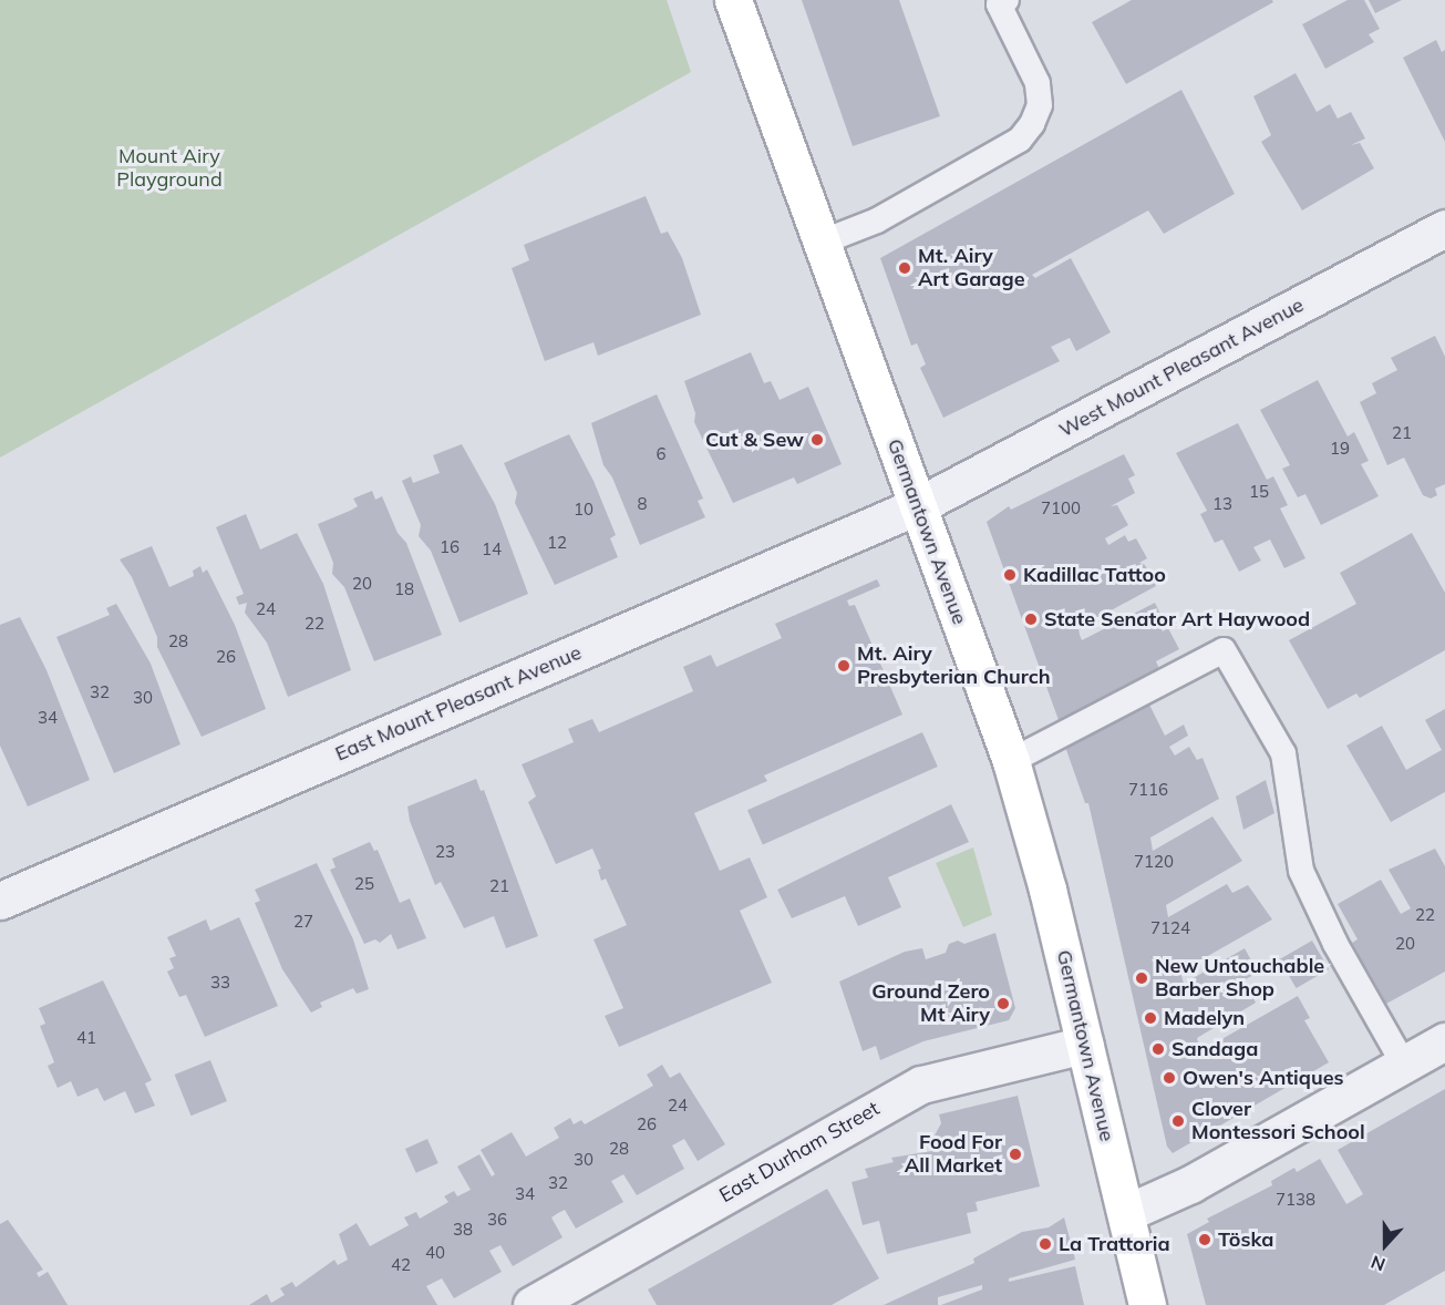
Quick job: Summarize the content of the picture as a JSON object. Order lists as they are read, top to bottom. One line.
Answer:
{"streets":{"main road":["Germantown Avenue"],"street":["West Mount Pleasant Avenue","East Mount Pleasant Avenue","East Durham Street"]},"crossings":[["West Mount Pleasant Avenue","Germantown Avenue"],["West Mount Pleasant Avenue","East Mount Pleasant Avenue"],["Germantown Avenue","East Mount Pleasant Avenue"],["Germantown Avenue","East Durham Street"]],"parks":["Mount Airy Playground"],"places":["Mt. Airy Art Garage","Cut & Sew","Kadillac Tattoo","State Senator Art Haywood","Mt. Airy Presbyterian Church","New Untouchable Barber Shop","Ground Zero Mt Airy","Madelyn","Sandaga","Owen's Antiques","Clover Montessori School","Food For All Market","Töska","La Trattoria"],"house_numbers":["21","19","6","15","8","13","7100","10","12","16","14","20","18","24","22","28","26","32","30","34","7116","23","7120","25","21","22","27","7124","20","33","41","24","26","28","30","32","34","7138","36","38","40","42"],"north":"bottom"}
